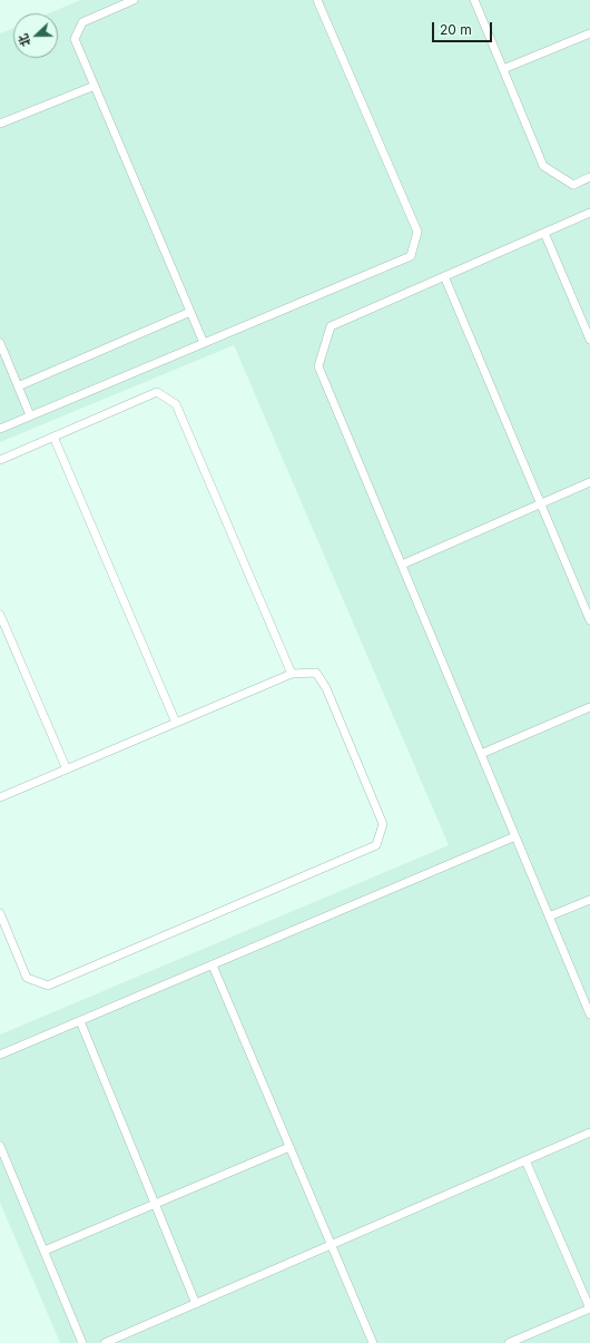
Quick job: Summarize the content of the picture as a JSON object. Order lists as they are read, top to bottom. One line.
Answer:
{"scale_bar":"20 m","north":"left"}
